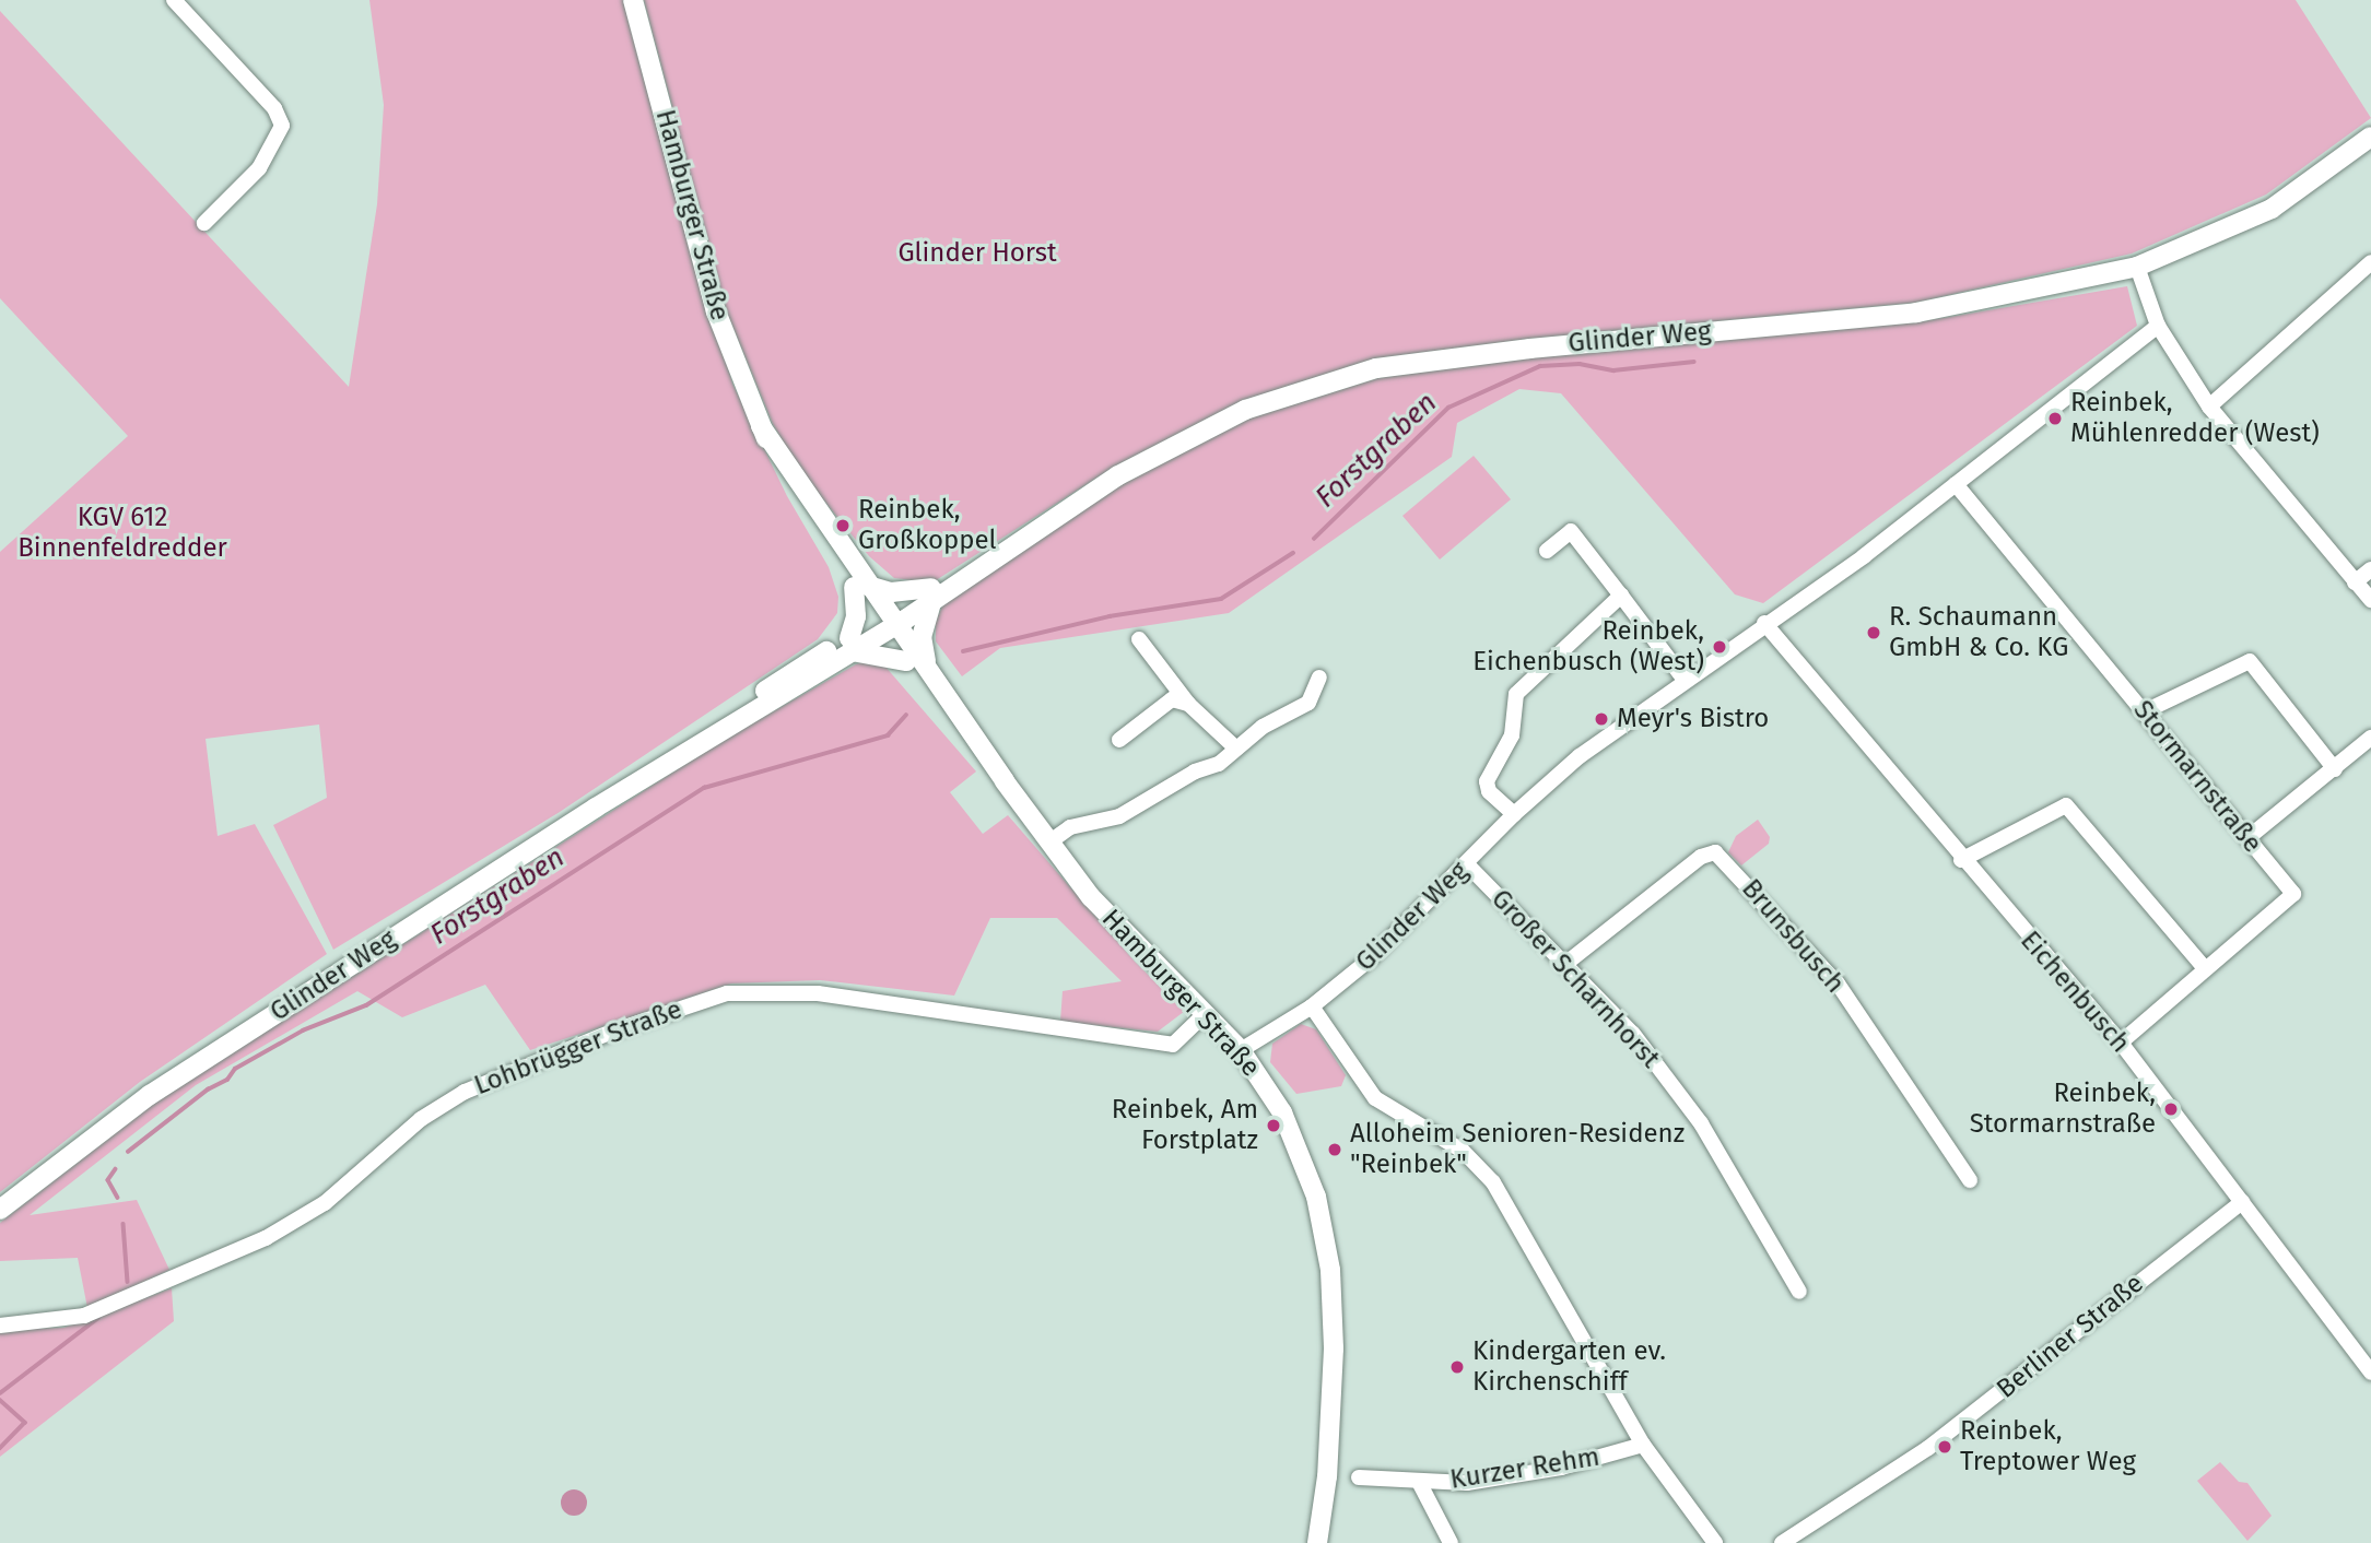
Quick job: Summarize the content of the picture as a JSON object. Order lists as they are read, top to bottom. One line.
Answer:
{"streets":{"main road":["Hamburger Straße","Glinder Weg"],"street":["Stormarnstraße","Brunsbusch","Großer Scharnhorst","Eichenbusch","Lohbrügger Straße","Berliner Straße","Kurzer Rehm"]},"crossings":[["Hamburger Straße","Glinder Weg"],["Hamburger Straße","Lohbrügger Straße"],["Glinder Weg","Stormarnstraße"],["Glinder Weg","Großer Scharnhorst"],["Glinder Weg","Eichenbusch"],["Stormarnstraße","Eichenbusch"],["Brunsbusch","Großer Scharnhorst"],["Eichenbusch","Berliner Straße"]],"water":["Forstgraben"],"parks":["Glinder Horst","KGV 612 Binnenfeldredder"],"places":["Reinbek, Mühlenredder (West)","Reinbek, Großkoppel","R. Schaumann GmbH & Co. KG","Reinbek, Eichenbusch (West)","Meyr's Bistro","Reinbek, Stormarnstraße","Reinbek, Am Forstplatz","Alloheim Senioren-Residenz \"Reinbek\"","Kindergarten ev. Kirchenschiff","Reinbek, Treptower Weg"]}
